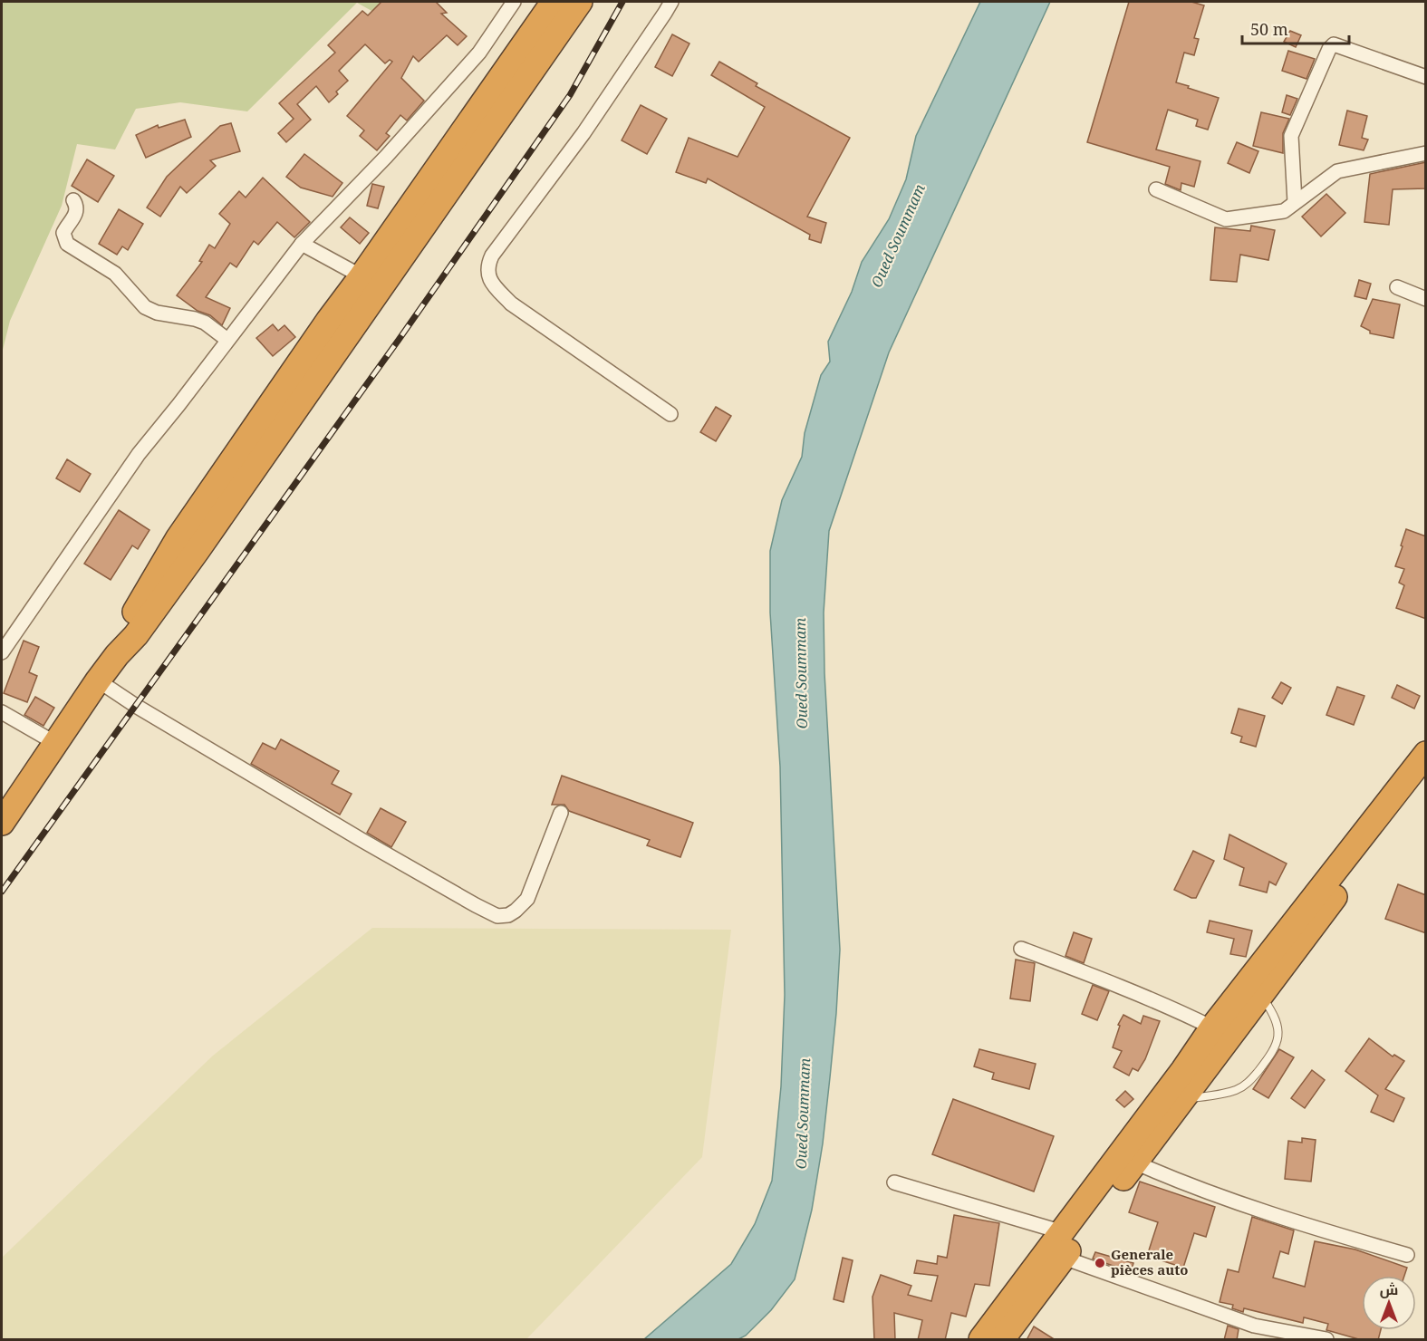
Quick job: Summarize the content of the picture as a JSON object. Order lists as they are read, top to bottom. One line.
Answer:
{"water":["Oued Soummam"],"places":["Generale pièces auto"],"scale_bar":"50 m","north":"top"}
